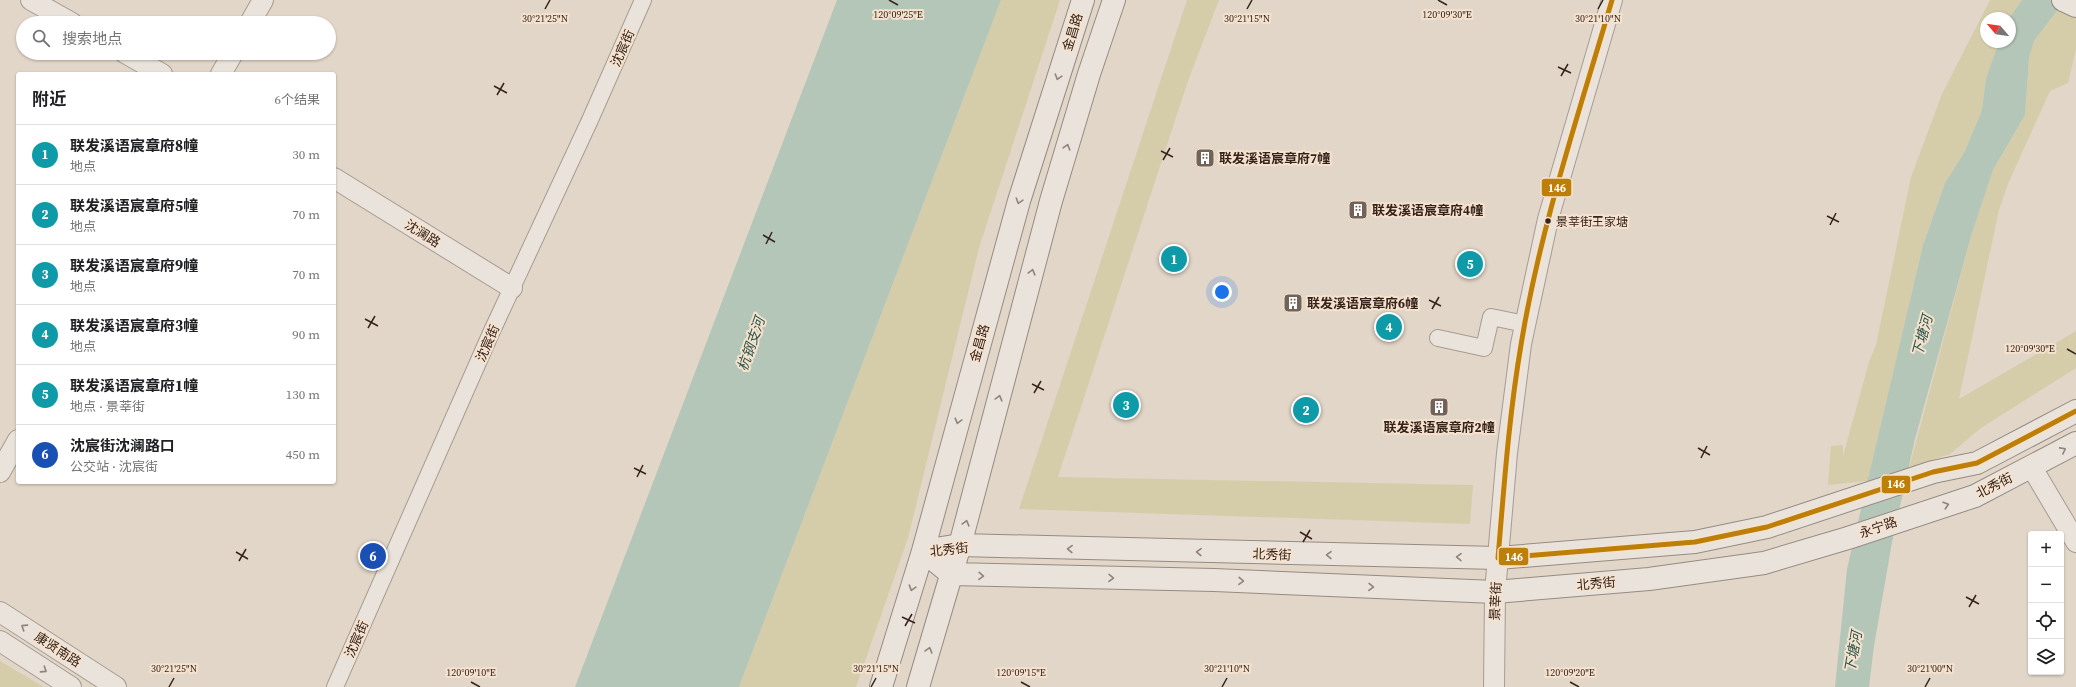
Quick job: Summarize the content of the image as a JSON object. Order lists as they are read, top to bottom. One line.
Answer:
{"streets":{"main road":["金昌路","北秀街","永宁路"],"street":["沈宸街","沈澜路","景莘街","康贤南路"]},"crossings":[["金昌路","北秀街"],["沈宸街","沈澜路"],["北秀街","永宁路"],["北秀街","景莘街"]],"water":["下塘河","杭钢支河"],"places":{"building":["联发溪语宸章府7幢","联发溪语宸章府4幢","联发溪语宸章府6幢","联发溪语宸章府2幢"],"other":["景莘街王家塘"]},"lines":["transit line 146"],"north":"top left","page":{"search":"搜索地点","heading":["附近","6个结果"],"list":[{"mark":"1","name":"联发溪语宸章府8幢","note":"地点","value":"30 m"},{"mark":"2","name":"联发溪语宸章府5幢","note":"地点","value":"70 m"},{"mark":"3","name":"联发溪语宸章府9幢","note":"地点","value":"70 m"},{"mark":"4","name":"联发溪语宸章府3幢","note":"地点","value":"90 m"},{"mark":"5","name":"联发溪语宸章府1幢","note":"地点 · 景莘街","value":"130 m"},{"mark":"6","name":"沈宸街沈澜路口","note":"公交站 · 沈宸街","value":"450 m"}],"pins":["1","5","4","3","2","6"],"map_buttons":["+","−"]},"coordinates":["120°09'25\"E","120°09'30\"E","30°21'15\"N","30°21'25\"N","30°21'10\"N","30°21'00\"N","120°09'10\"E","120°09'15\"E","120°09'20\"E"]}
